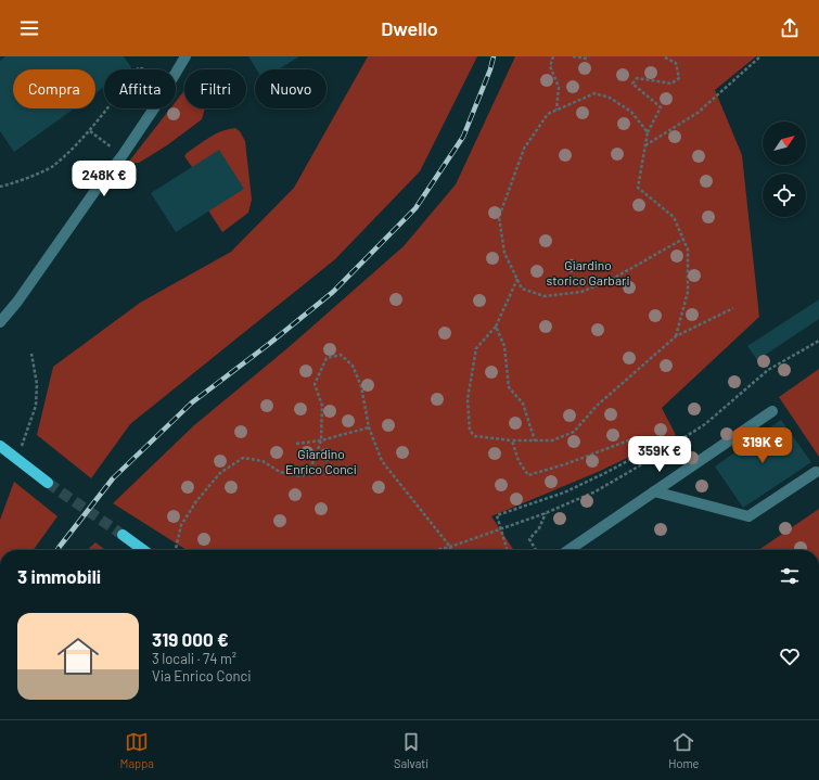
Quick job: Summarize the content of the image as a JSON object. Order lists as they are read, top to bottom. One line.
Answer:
{"parks":["Giardino storico Garbari","Giardino Enrico Conci"],"north":"top right","page":{"header":"Dwello","chip":["Compra","Affitta","Filtri","Nuovo"],"price":["248K €","319K €","359K €"],"heading":"3 immobili","list":[{"name":"319 000 €","note":"3 locali · 74 m² · Via Enrico Conci"}],"tabs":["Mappa","Salvati","Home"]}}
